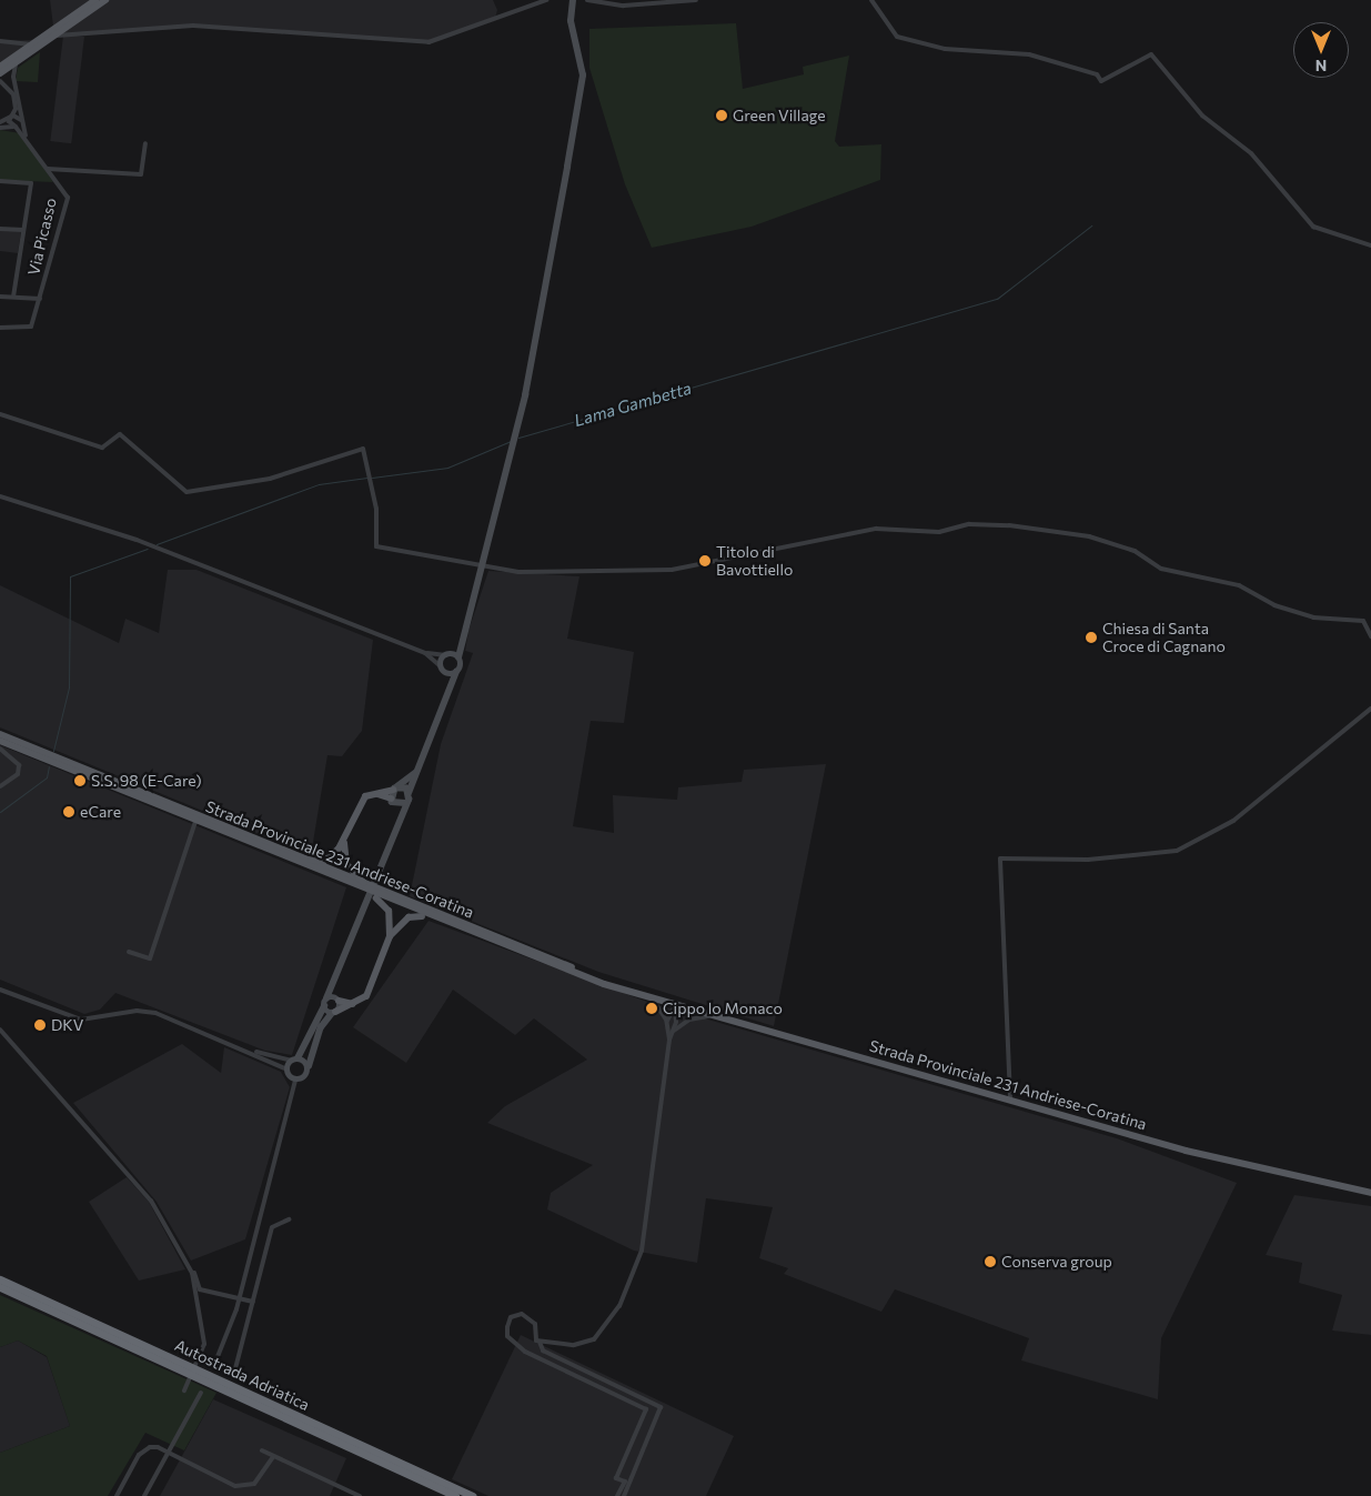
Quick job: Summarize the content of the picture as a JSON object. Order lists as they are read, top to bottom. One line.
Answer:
{"streets":{"highway":["Autostrada Adriatica"],"main road":["Strada Provinciale 231 Andriese-Coratina"],"street":["Via Picasso"]},"water":["Lama Gambetta"],"places":["Green Village","Titolo di Bavottiello","Chiesa di Santa Croce di Cagnano","S.S. 98 (E-Care)","eCare","Cippo lo Monaco","DKV","Conserva group"],"north":"bottom"}
